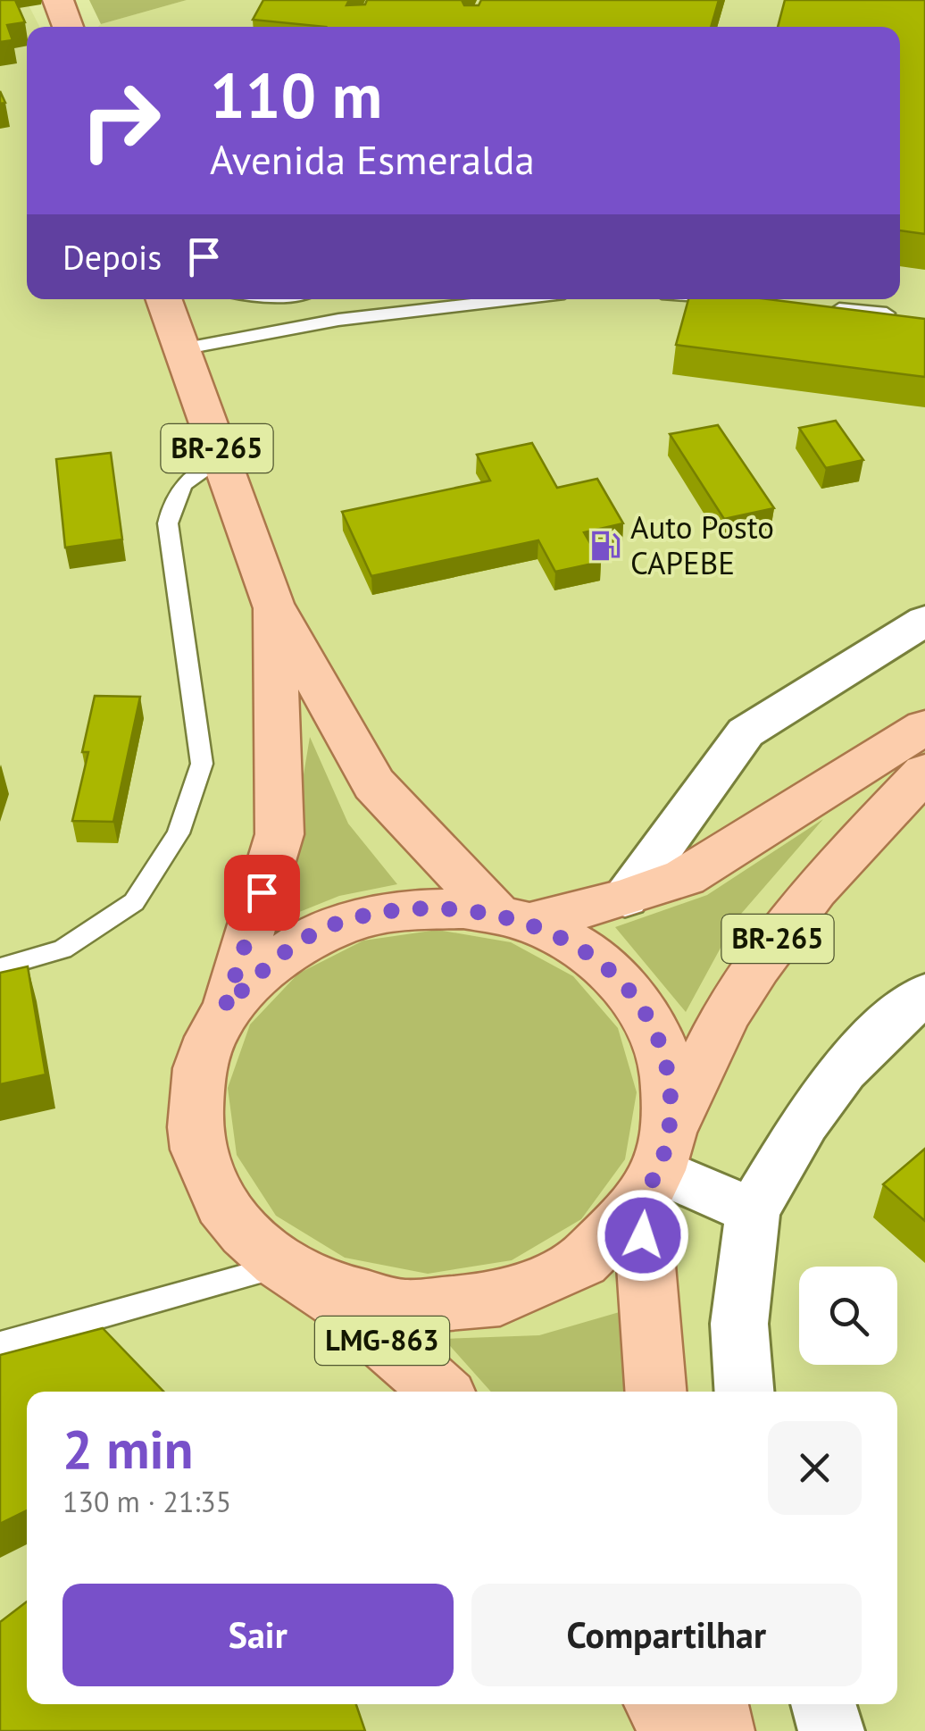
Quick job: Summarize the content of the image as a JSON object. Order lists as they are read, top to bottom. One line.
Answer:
{"streets":{"main road":["BR-265","LMG-863"]},"crossings":[["BR-265","LMG-863"]],"places":{"fuel station":["Auto Posto CAPEBE"]},"page":{"turn":["110 m","Avenida Esmeralda"],"then":"Depois","heading":["2 min","130 m · 21:35"],"buttons":["Sair","Compartilhar"]}}
